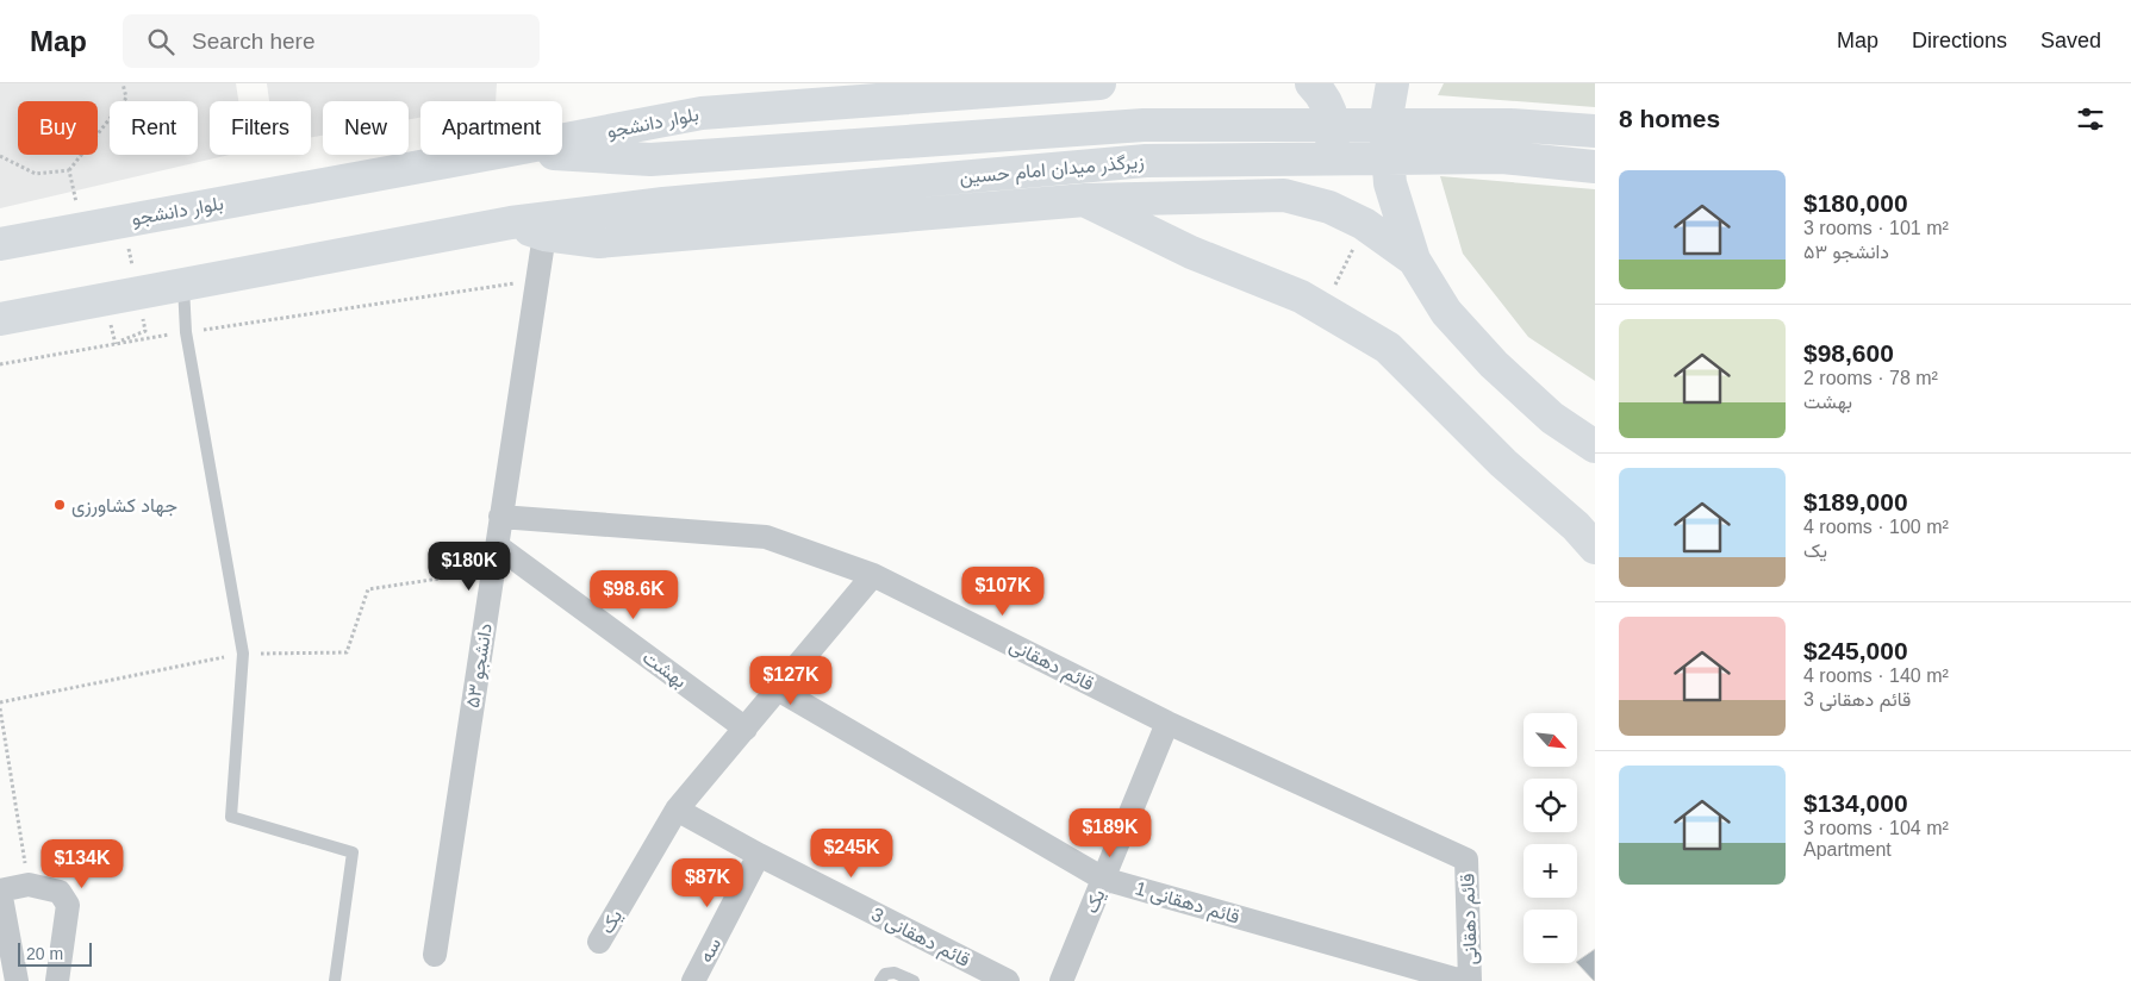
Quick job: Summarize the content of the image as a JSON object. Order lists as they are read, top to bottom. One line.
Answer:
{"streets":{"main road":["بلوار دانشجو","زیرگذر میدان امام حسین"],"street":["قائم دهقانی","دانشجو ۵۳","بهشت","یک","قائم دهقانی 1","قائم دهقانی 3","سه"]},"crossings":[["قائم دهقانی","دانشجو ۵۳"],["قائم دهقانی","یک"],["دانشجو ۵۳","بهشت"],["بهشت","یک"],["یک","قائم دهقانی 1"],["یک","قائم دهقانی 3"],["قائم دهقانی 3","سه"]],"places":["جهاد کشاورزی"],"scale_bar":"20 m","north":"bottom right","page":{"header":"Map","search":"Search here","nav":["Map","Directions","Saved"],"heading":"8 homes","chip":["Buy","Rent","Filters","New","Apartment"],"list":[{"name":"$180,000","note":"3 rooms · 101 m² · دانشجو ۵۳"},{"name":"$98,600","note":"2 rooms · 78 m² · بهشت"},{"name":"$189,000","note":"4 rooms · 100 m² · یک"},{"name":"$245,000","note":"4 rooms · 140 m² · قائم دهقانی 3"},{"name":"$134,000","note":"3 rooms · 104 m² · Apartment"}],"price":["$180K","$107K","$98.6K","$127K","$189K","$245K","$134K","$87K"],"map_buttons":["+","−"],"scale":"20 m"}}
